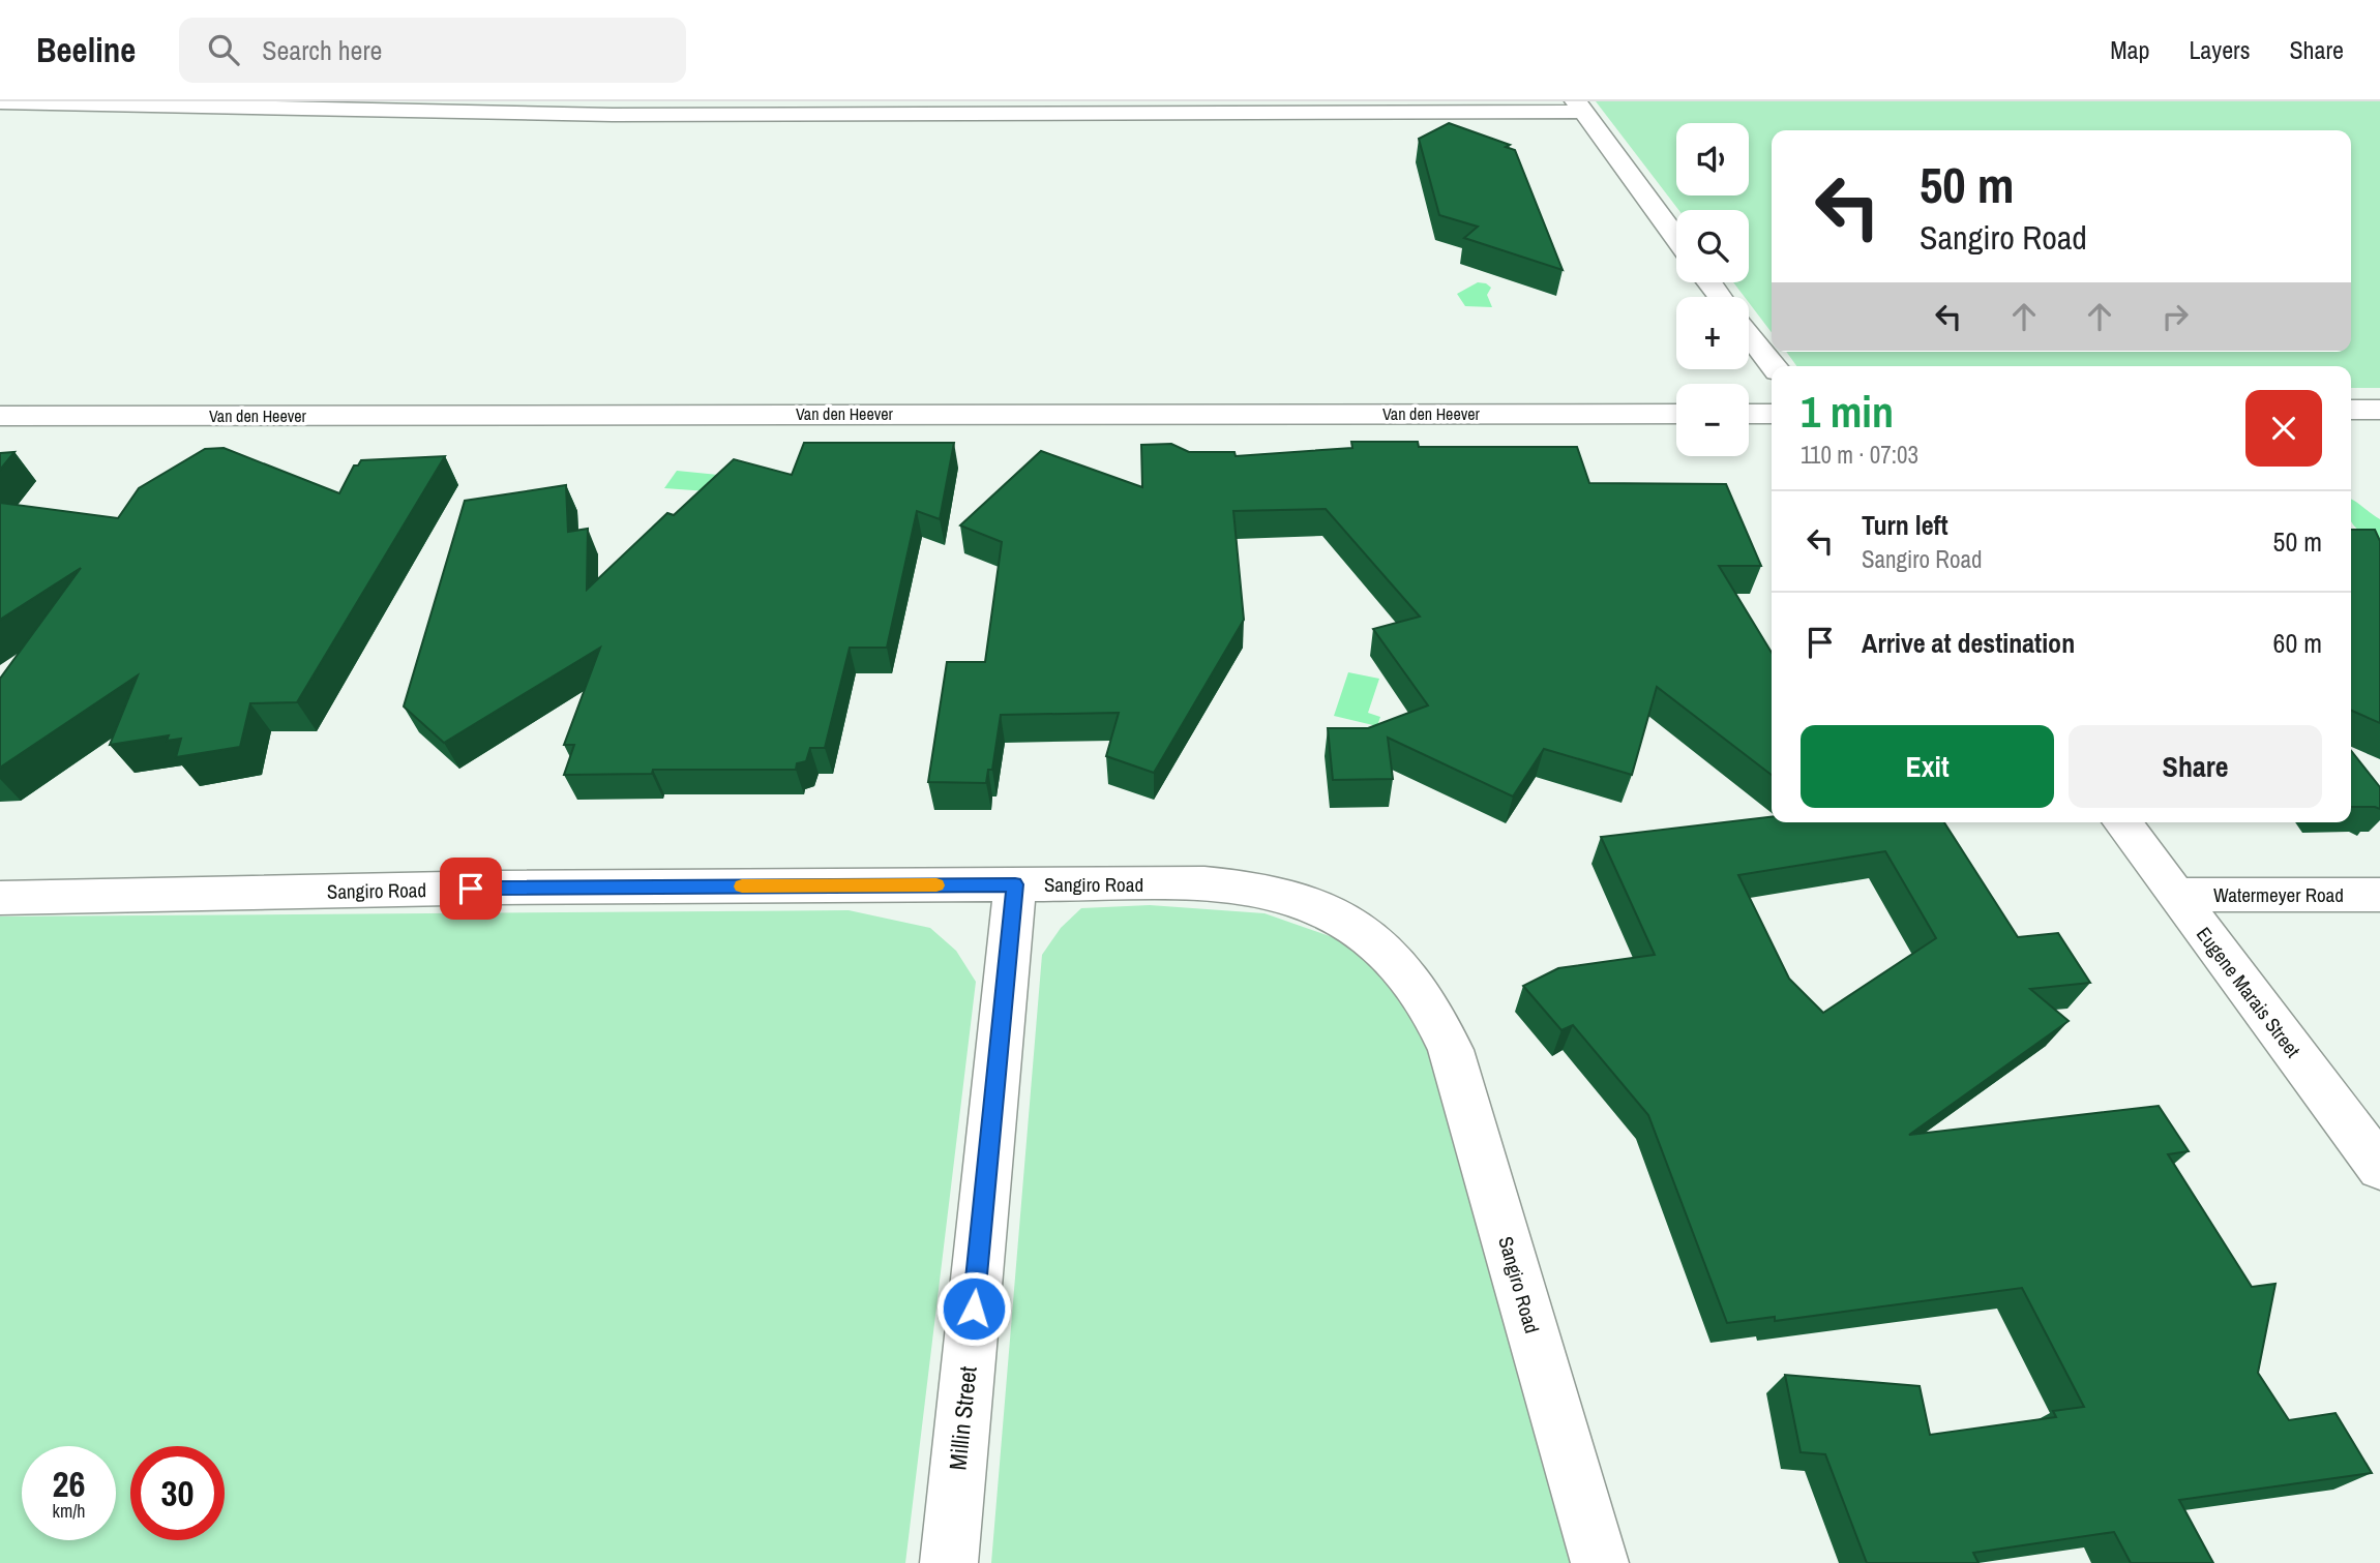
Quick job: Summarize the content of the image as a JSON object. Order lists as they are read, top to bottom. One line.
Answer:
{"streets":{"street":["Van den Heever","Sangiro Road","Watermeyer Road","Eugene Marais Street","Millin Street"]},"crossings":[["Sangiro Road","Millin Street"],["Watermeyer Road","Eugene Marais Street"]],"page":{"header":"Beeline","search":"Search here","nav":["Map","Layers","Share"],"map_buttons":["+","−"],"turn":["50 m","Sangiro Road"],"heading":["1 min","110 m · 07:03"],"list":[{"name":"Turn left","note":"Sangiro Road","value":"50 m"},{"name":"Arrive at destination","value":"60 m"}],"buttons":["Exit","Share"],"speed":"26 km/h","limit":"30"}}
